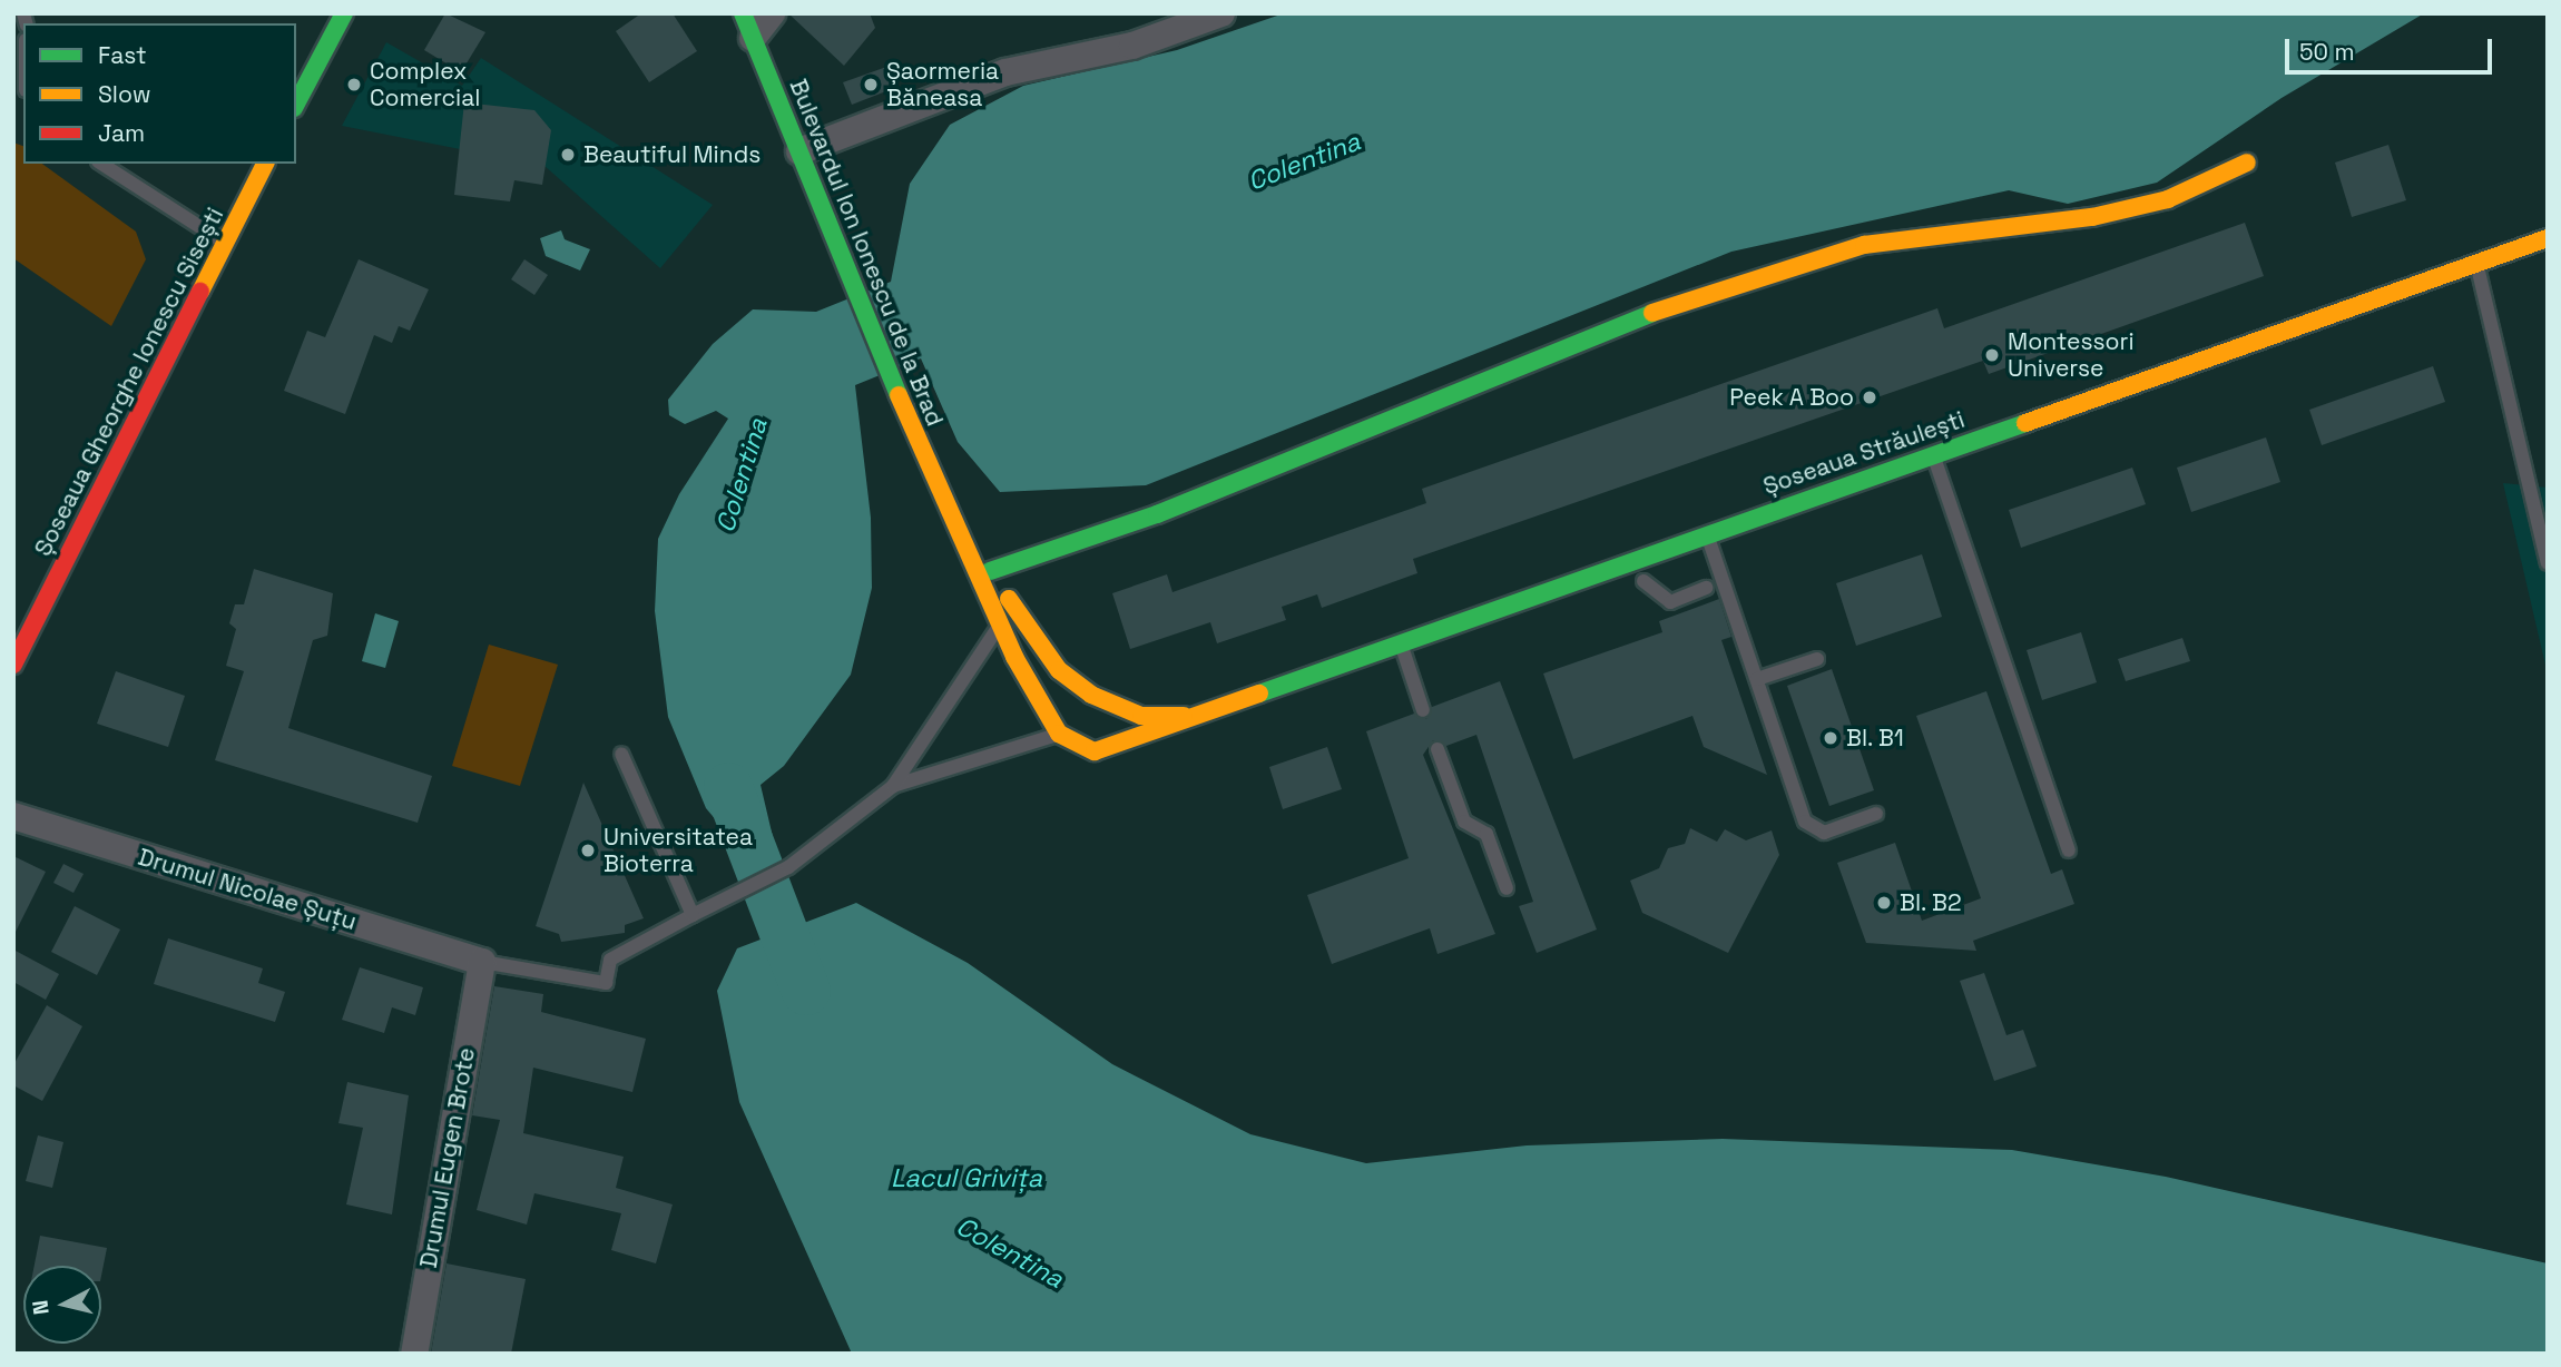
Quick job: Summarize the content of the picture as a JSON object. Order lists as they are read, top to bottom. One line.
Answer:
{"streets":{"street":["Bulevardul Ion Ionescu de la Brad","Șoseaua Gheorghe Ionescu Sisești","Șoseaua Străulești","Drumul Nicolae Șuțu","Drumul Eugen Brote"]},"crossings":[["Bulevardul Ion Ionescu de la Brad","Șoseaua Străulești"],["Drumul Nicolae Șuțu","Drumul Eugen Brote"]],"water":["Colentina","Lacul Grivița"],"places":["Complex Comercial","Șaormeria Băneasa","Beautiful Minds","Montessori Universe","Peek A Boo","Bl. B1","Universitatea Bioterra","Bl. B2"],"legend":["Fast","Slow","Jam"],"scale_bar":"50 m","north":"left"}
